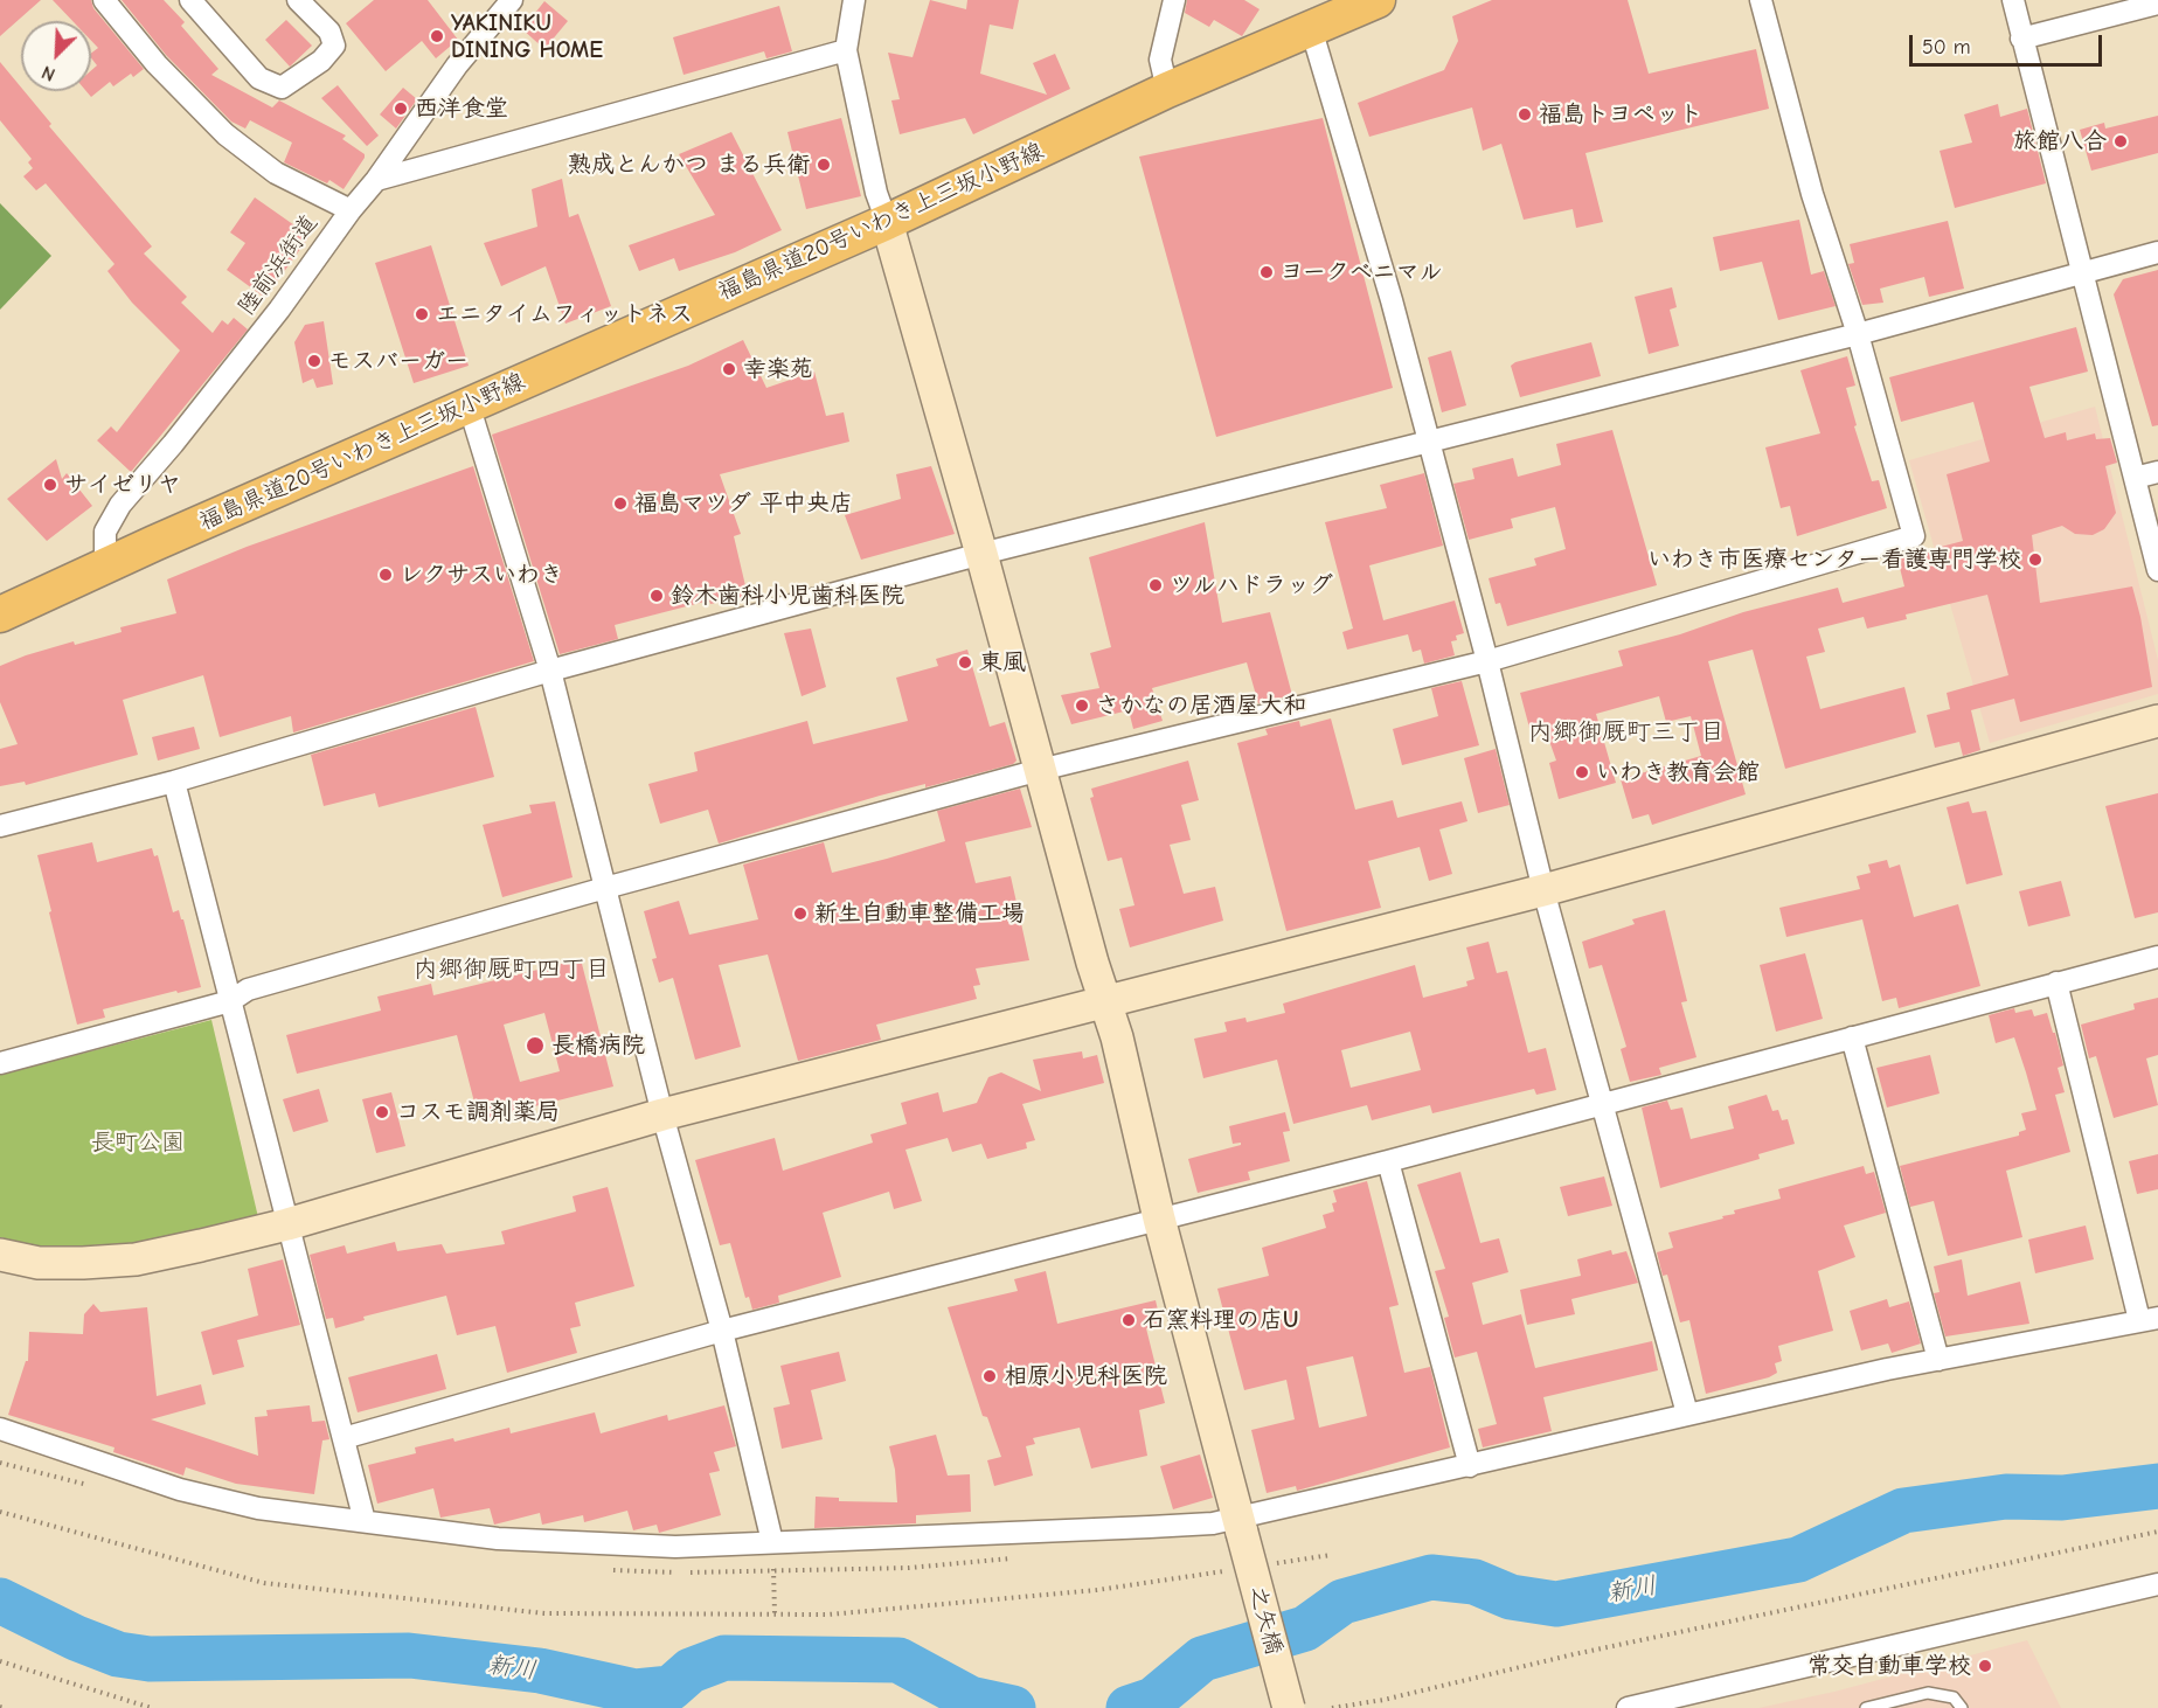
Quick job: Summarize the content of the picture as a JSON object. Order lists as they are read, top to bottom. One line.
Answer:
{"streets":{"main road":["福島県道20号いわき上三坂小野線"],"street":["陸前浜街道","之矢橋"]},"crossings":[["福島県道20号いわき上三坂小野線","陸前浜街道"],["福島県道20号いわき上三坂小野線","之矢橋"]],"districts":["内郷御厩町三丁目","内郷御厩町四丁目"],"water":["新川"],"parks":["長町公園"],"places":["YAKINIKU DINING HOME","西洋食堂","福島トヨペット","旅館八合","熟成とんかつ まる兵衛","ヨークベニマル","エニタイムフィットネス","モスバーガー","幸楽苑","サイゼリヤ","福島マツダ 平中央店","いわき市医療センター看護専門学校","レクサスいわき","ツルハドラッグ","鈴木歯科小児歯科医院","東風","さかなの居酒屋大和","いわき教育会館","新生自動車整備工場","長橋病院","コスモ調剤薬局","石窯料理の店U","相原小児科医院","常交自動車学校"],"scale_bar":"50 m","north":"bottom left"}
